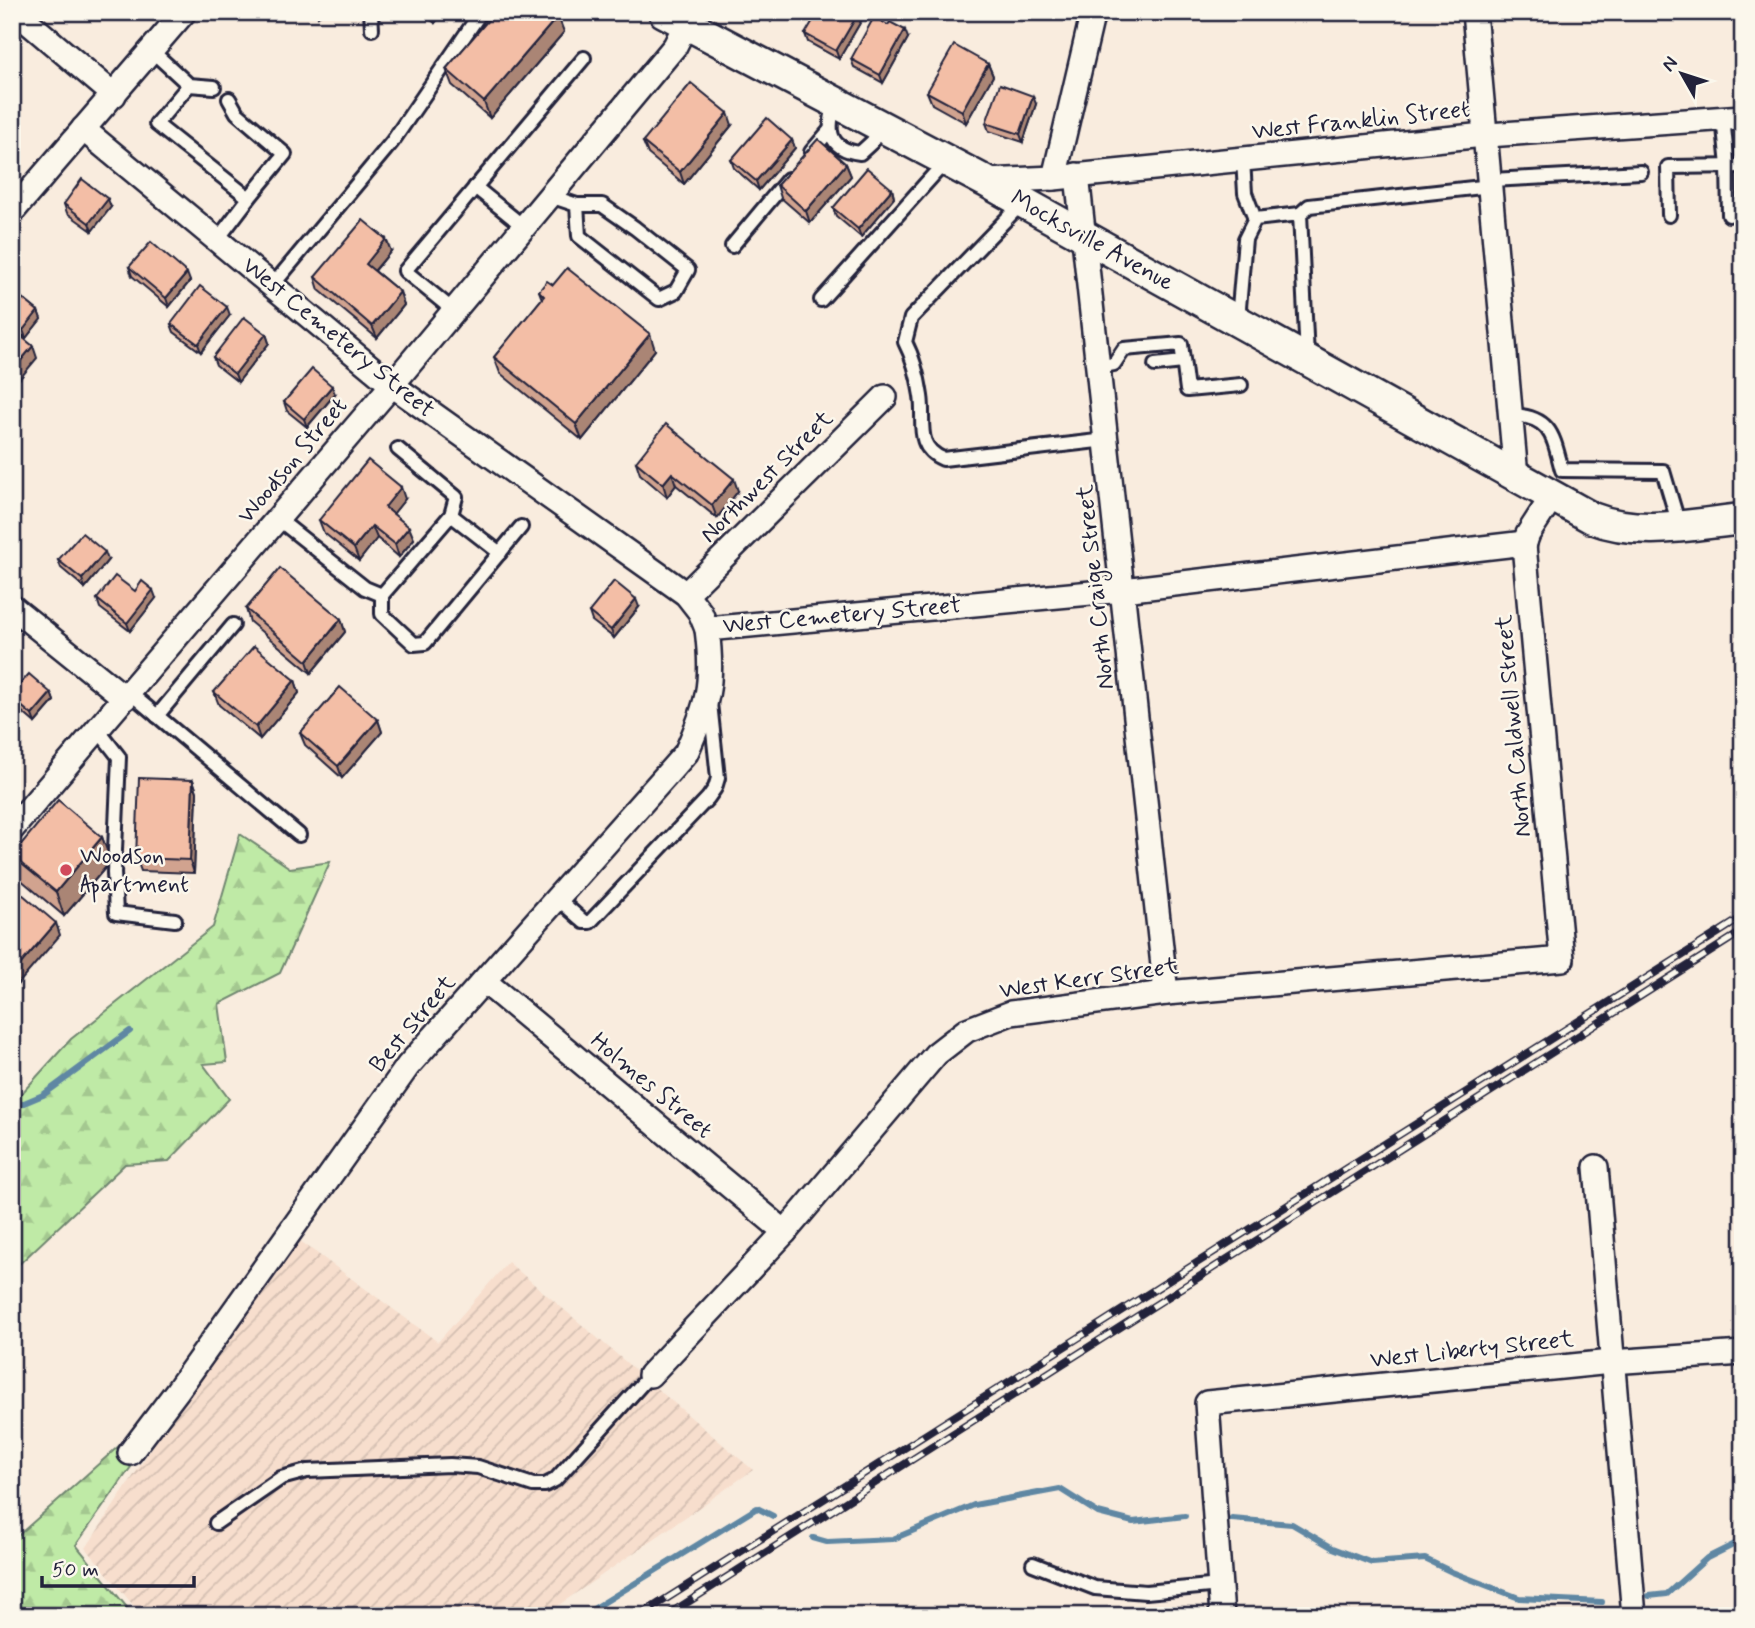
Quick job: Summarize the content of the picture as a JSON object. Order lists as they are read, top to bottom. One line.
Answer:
{"streets":{"street":["West Franklin Street","Mocksville Avenue","West Cemetery Street","Woodson Street","Northwest Street","North Craige Street","North Caldwell Street","West Kerr Street","Best Street","Holmes Street","West Liberty Street"]},"crossings":[["West Franklin Street","Mocksville Avenue"],["West Franklin Street","North Craige Street"],["Mocksville Avenue","Woodson Street"],["Mocksville Avenue","North Craige Street"],["West Cemetery Street","Woodson Street"],["West Cemetery Street","Northwest Street"],["West Cemetery Street","North Craige Street"],["West Cemetery Street","North Caldwell Street"],["West Cemetery Street","Best Street"],["North Craige Street","West Kerr Street"],["North Caldwell Street","West Kerr Street"],["West Kerr Street","Holmes Street"],["Best Street","Holmes Street"]],"places":["Woodson Apartment"],"scale_bar":"50 m","north":"top left"}
